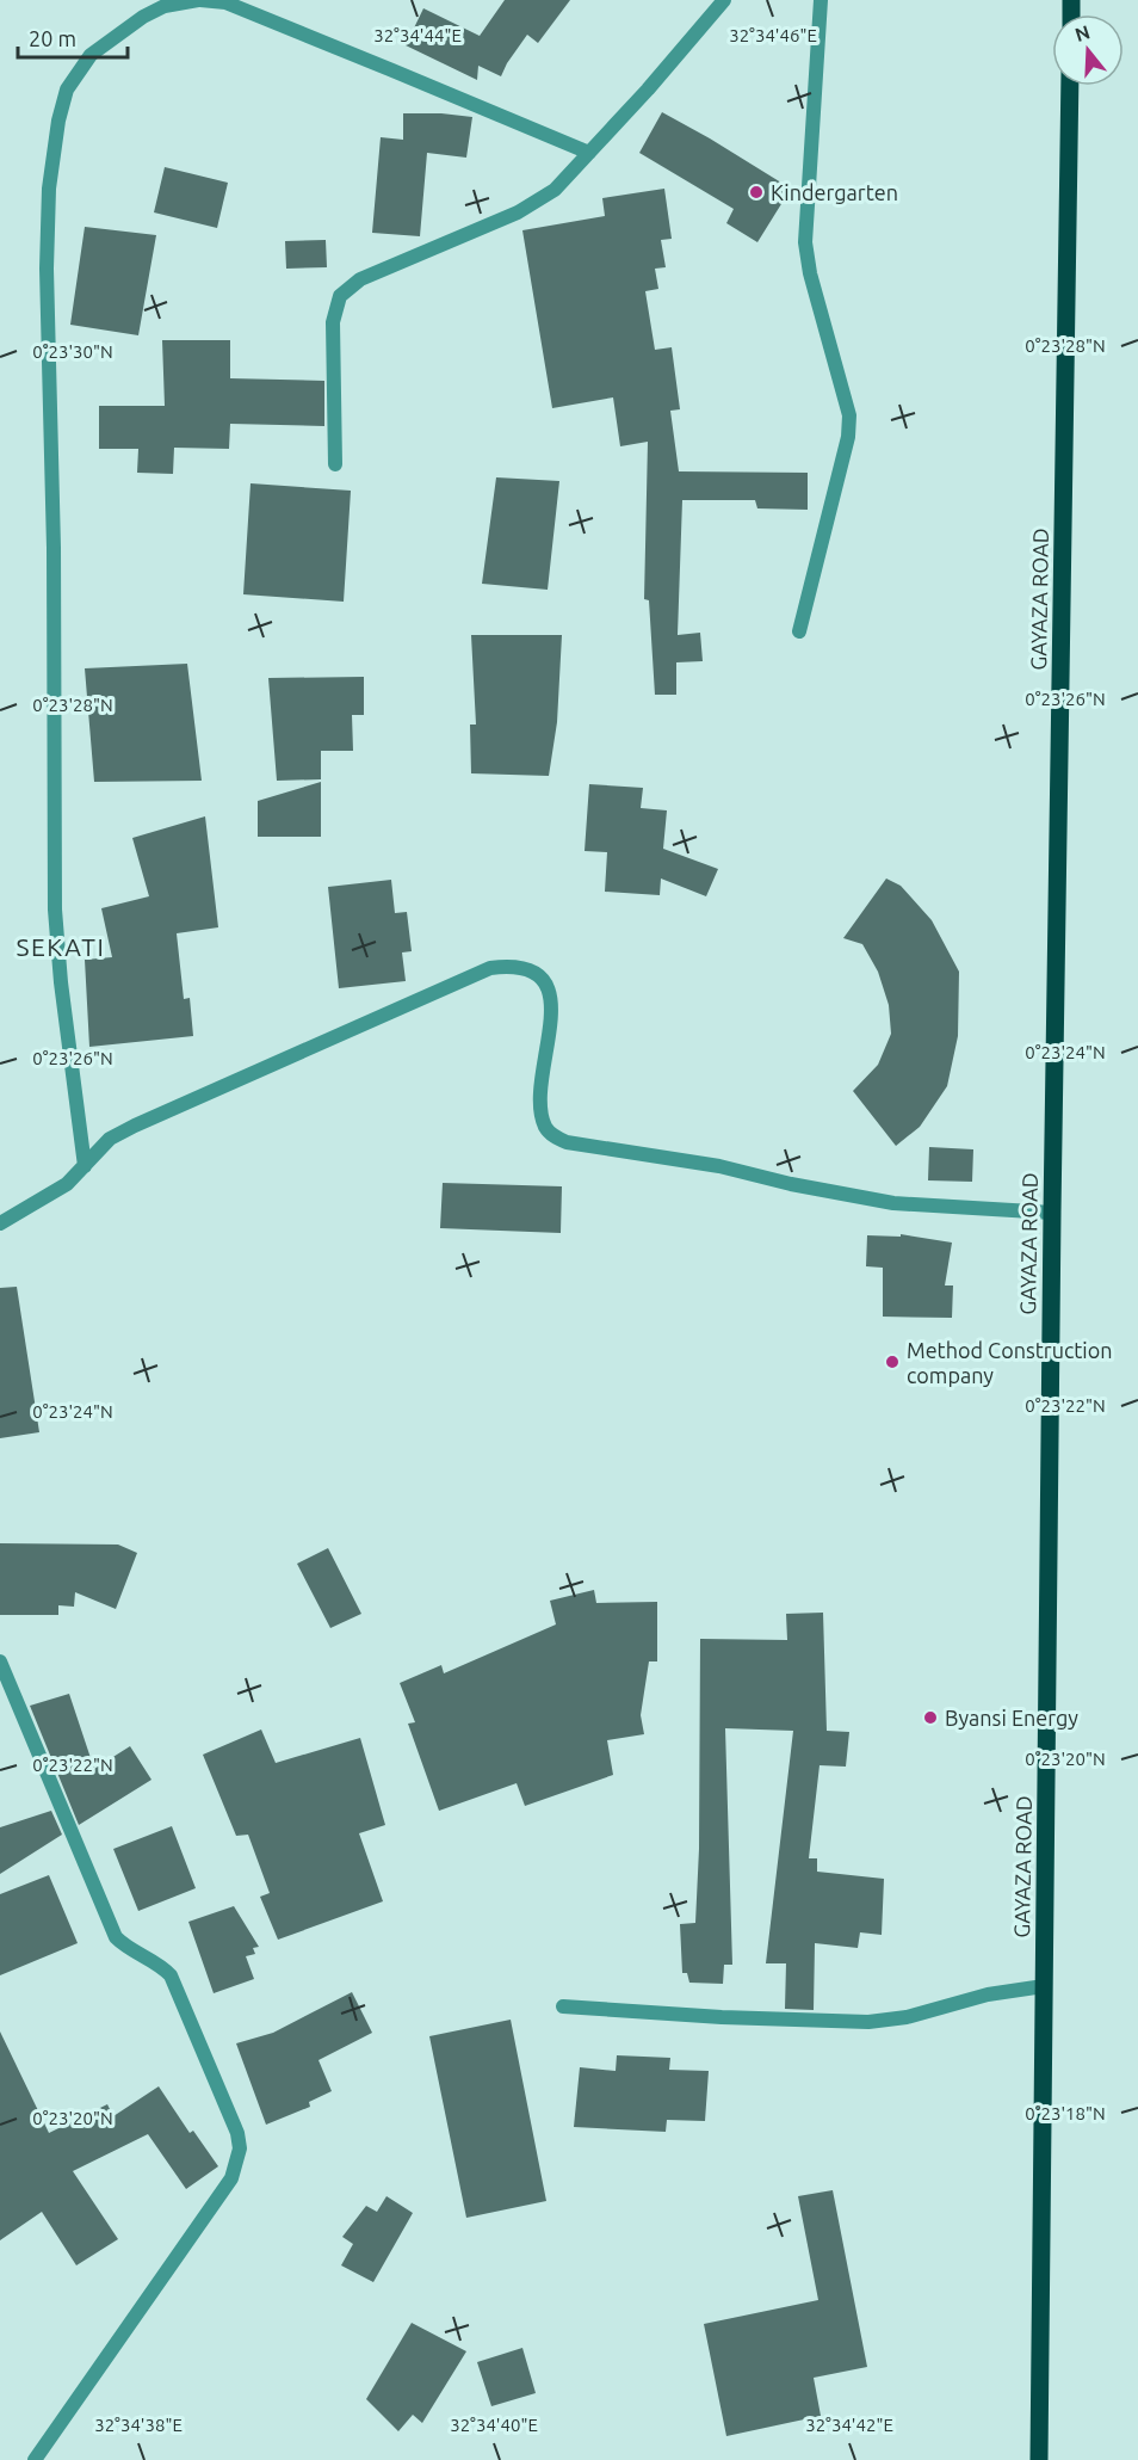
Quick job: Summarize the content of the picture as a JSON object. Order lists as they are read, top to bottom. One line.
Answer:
{"streets":{"main road":["GAYAZA ROAD"]},"districts":["SEKATI"],"places":["Kindergarten","Method Construction company","Byansi Energy"],"scale_bar":"20 m","north":"top","coordinates":["32°34'44\"E","32°34'46\"E","0°23'28\"N","0°23'30\"N","0°23'26\"N","0°23'24\"N","0°23'22\"N","0°23'20\"N","0°23'18\"N","32°34'38\"E","32°34'40\"E","32°34'42\"E"]}
